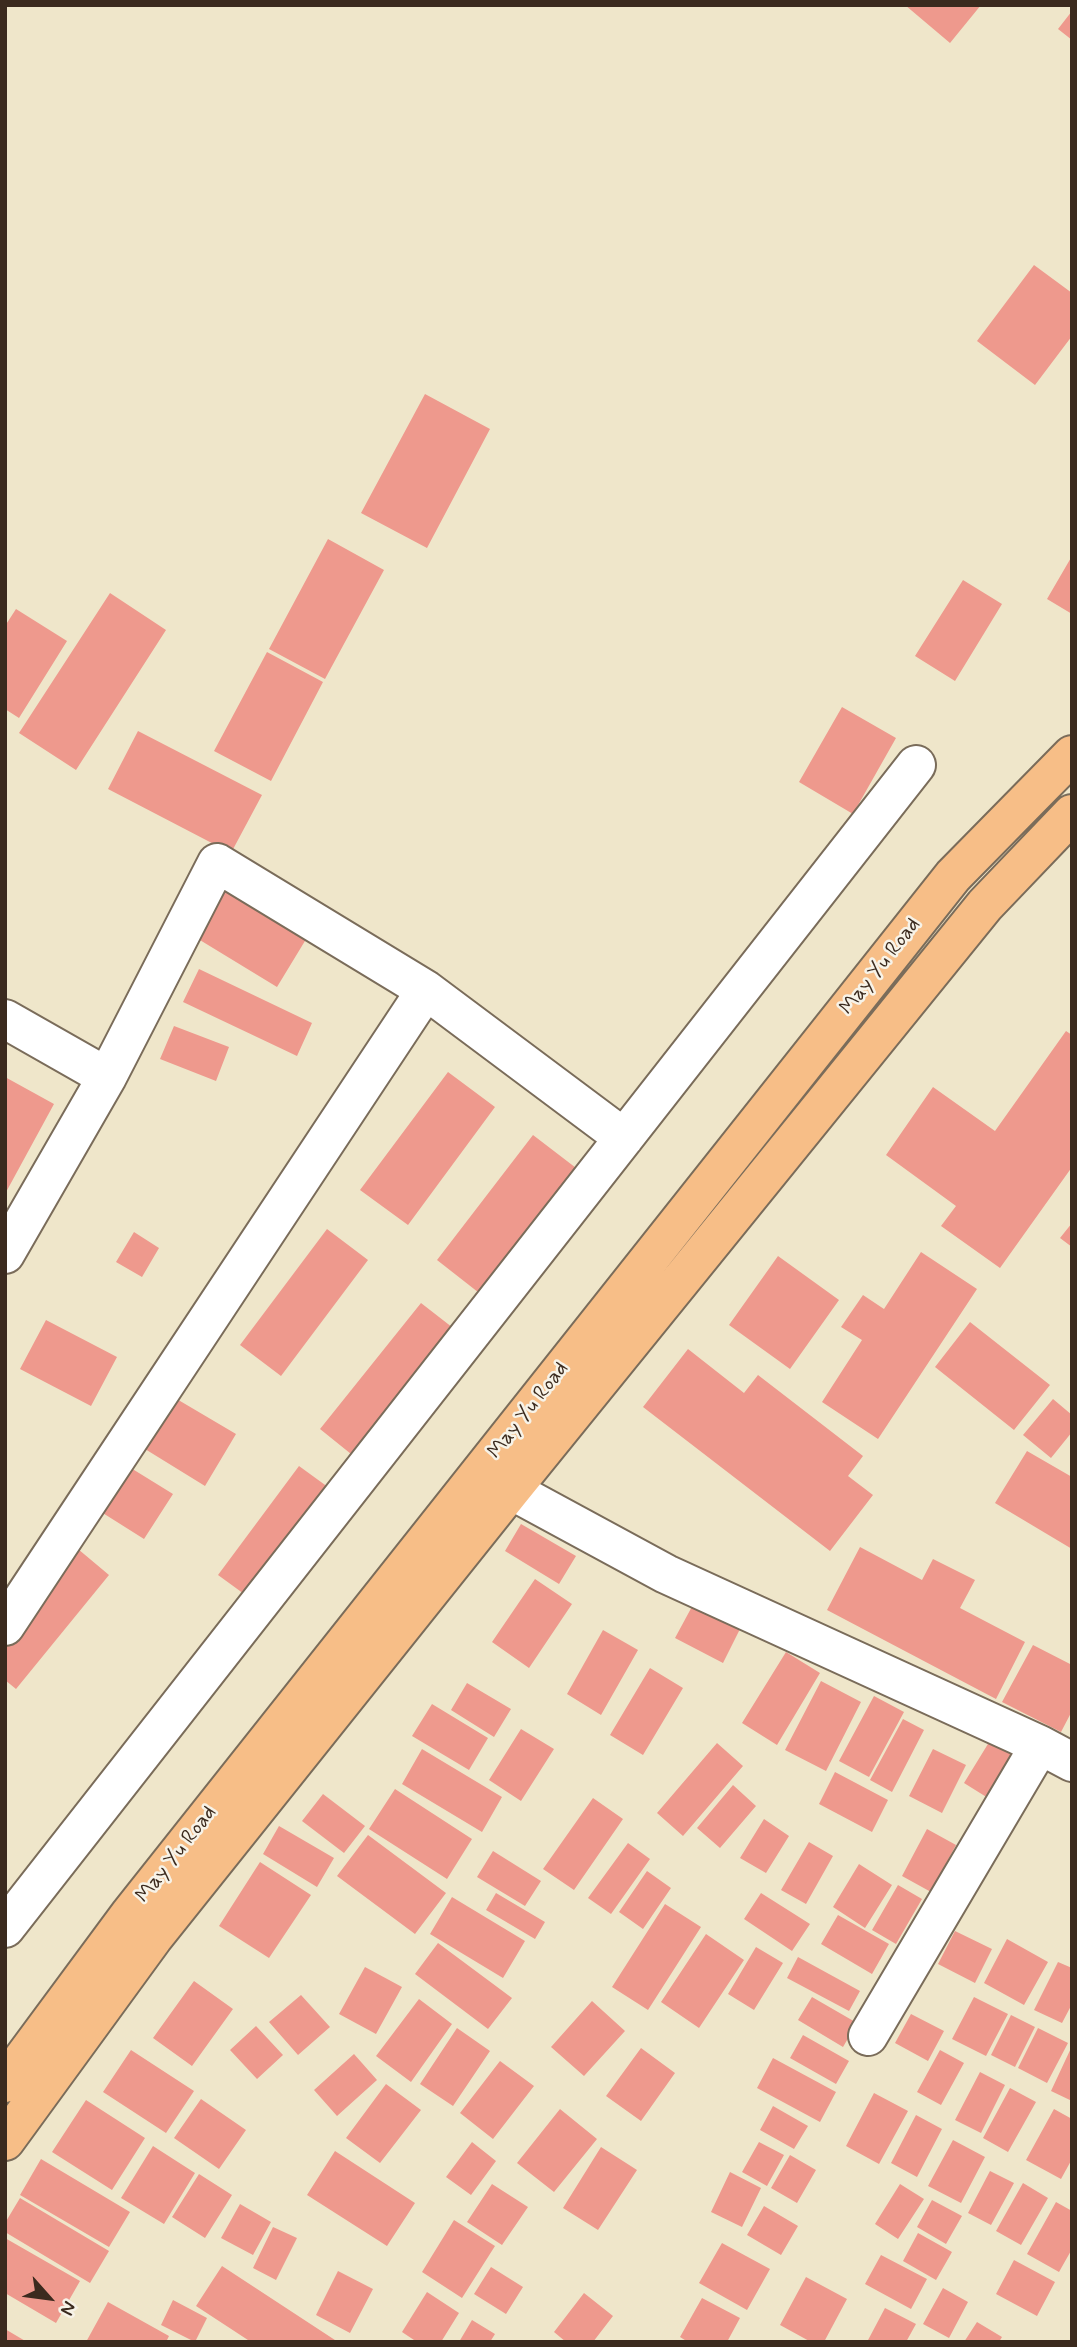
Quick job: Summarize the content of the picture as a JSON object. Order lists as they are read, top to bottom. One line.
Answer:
{"streets":{"main road":["May Yu Road"]},"north":"bottom right"}
